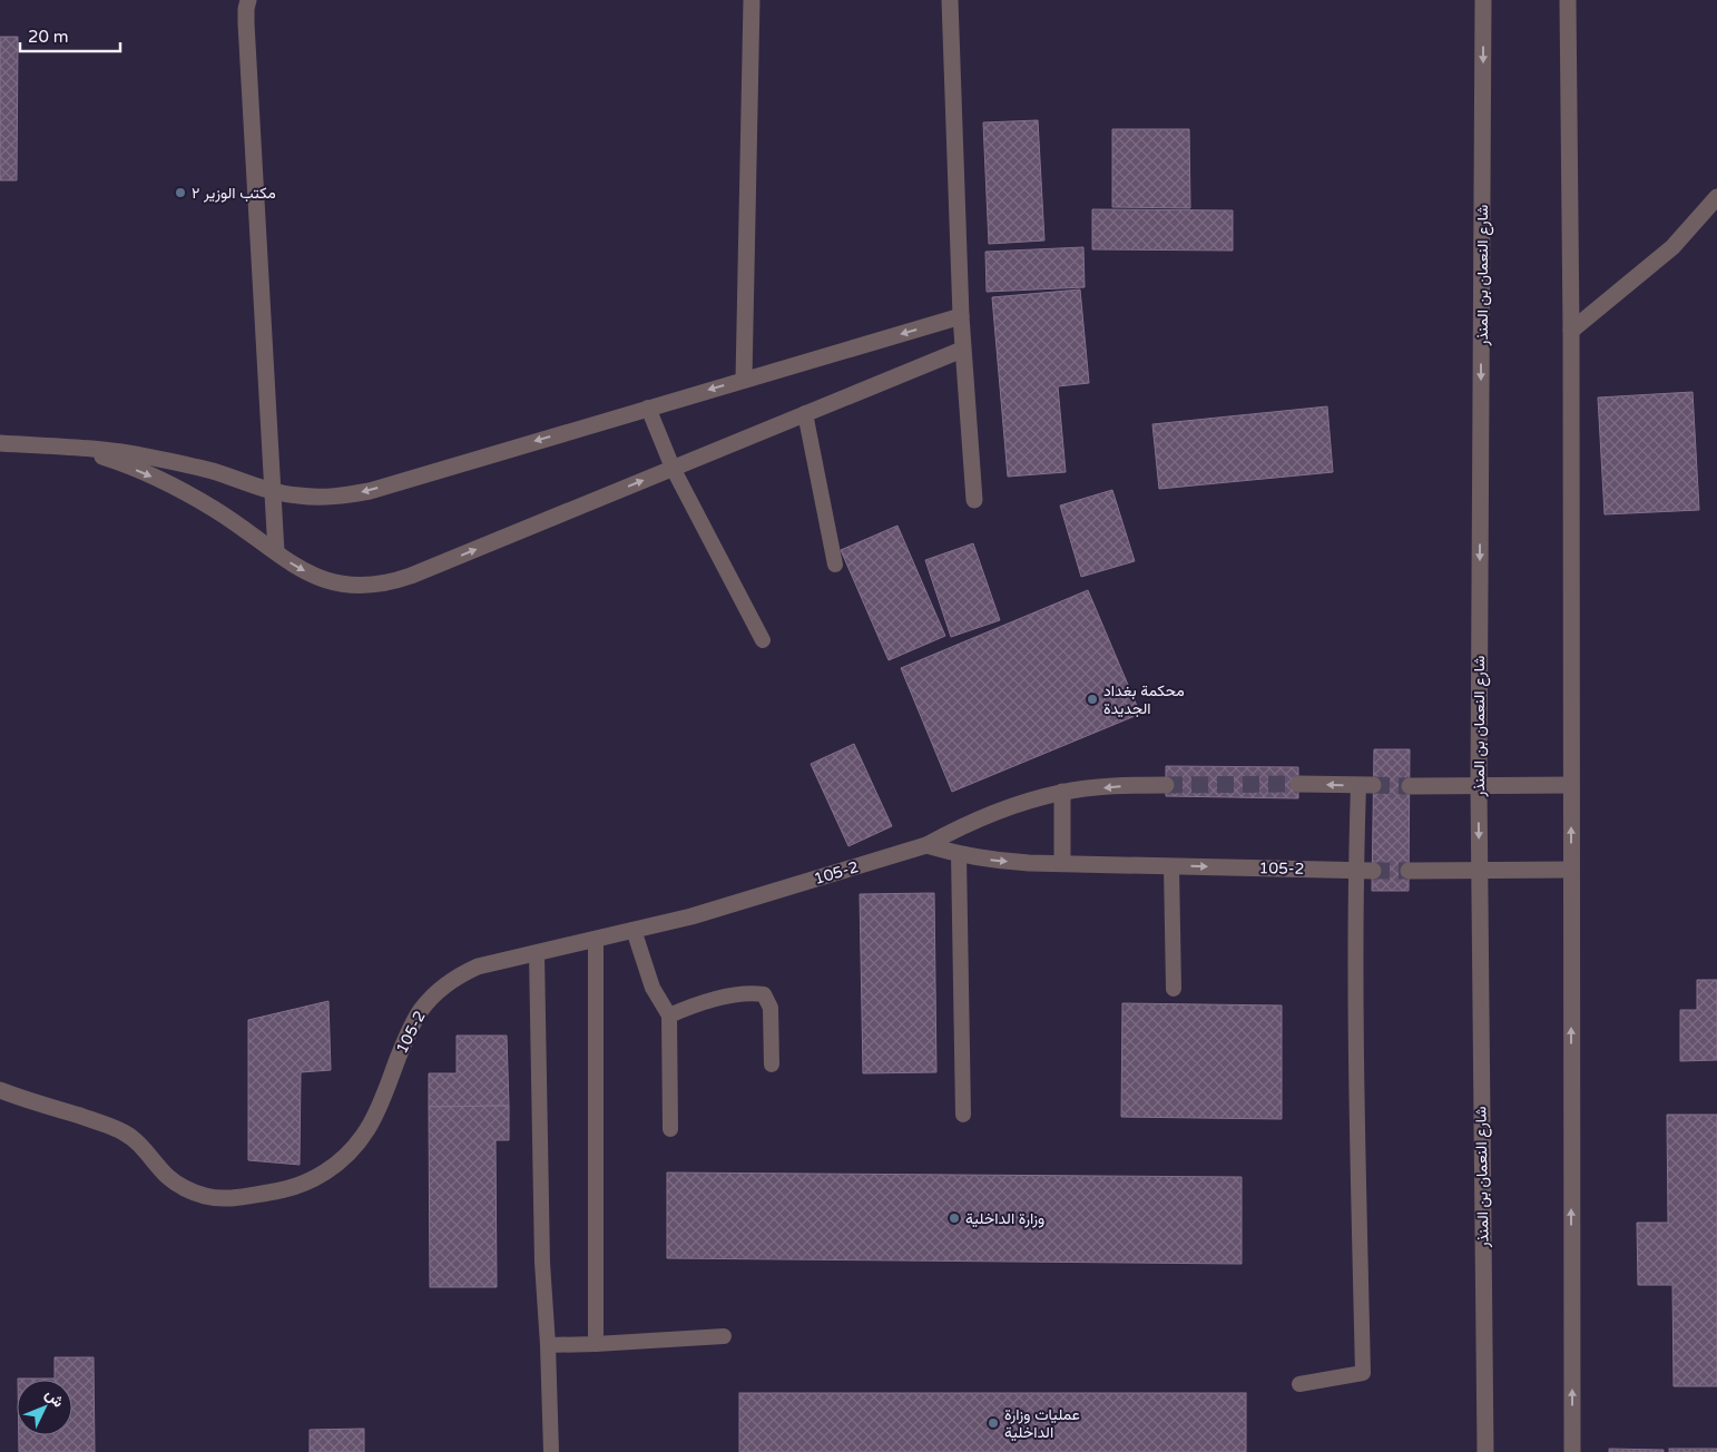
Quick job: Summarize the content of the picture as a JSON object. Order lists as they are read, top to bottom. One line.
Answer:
{"streets":{"street":["شارع النعمان بن المنذر","105-2"]},"places":["مكتب الوزير ٢","محكمة بغداد الجديدة","وزارة الداخلية","عمليات وزارة الداخلية"],"scale_bar":"20 m","north":"top right"}
